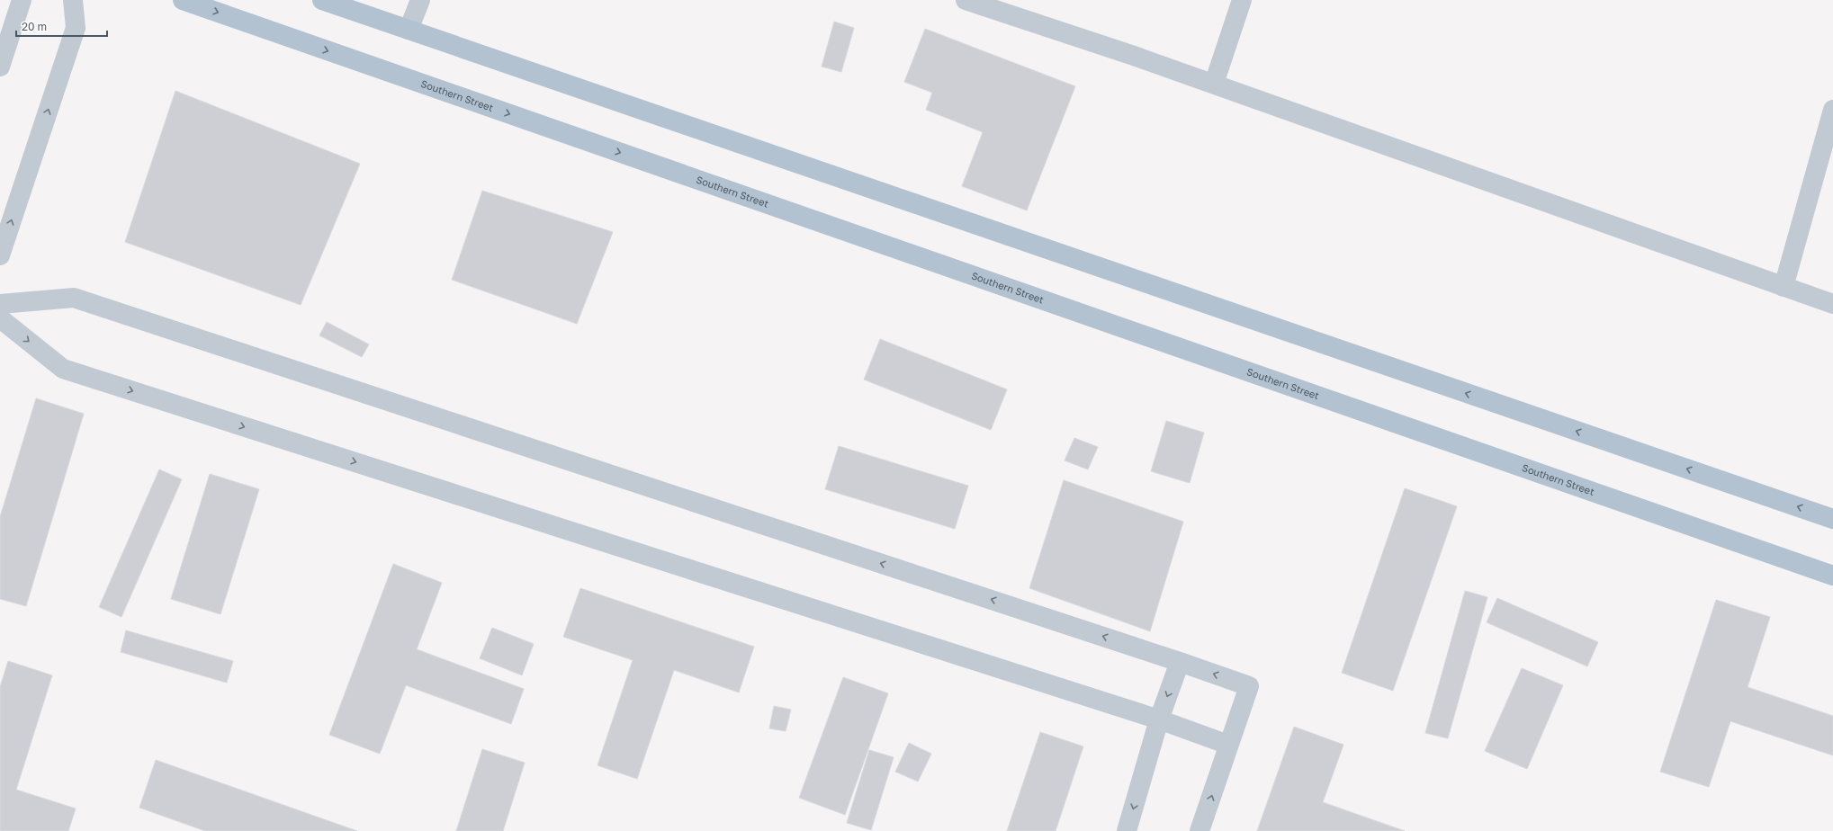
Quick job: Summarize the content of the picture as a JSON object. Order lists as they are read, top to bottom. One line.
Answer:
{"streets":{"main road":["Southern Street"]},"scale_bar":"20 m"}
